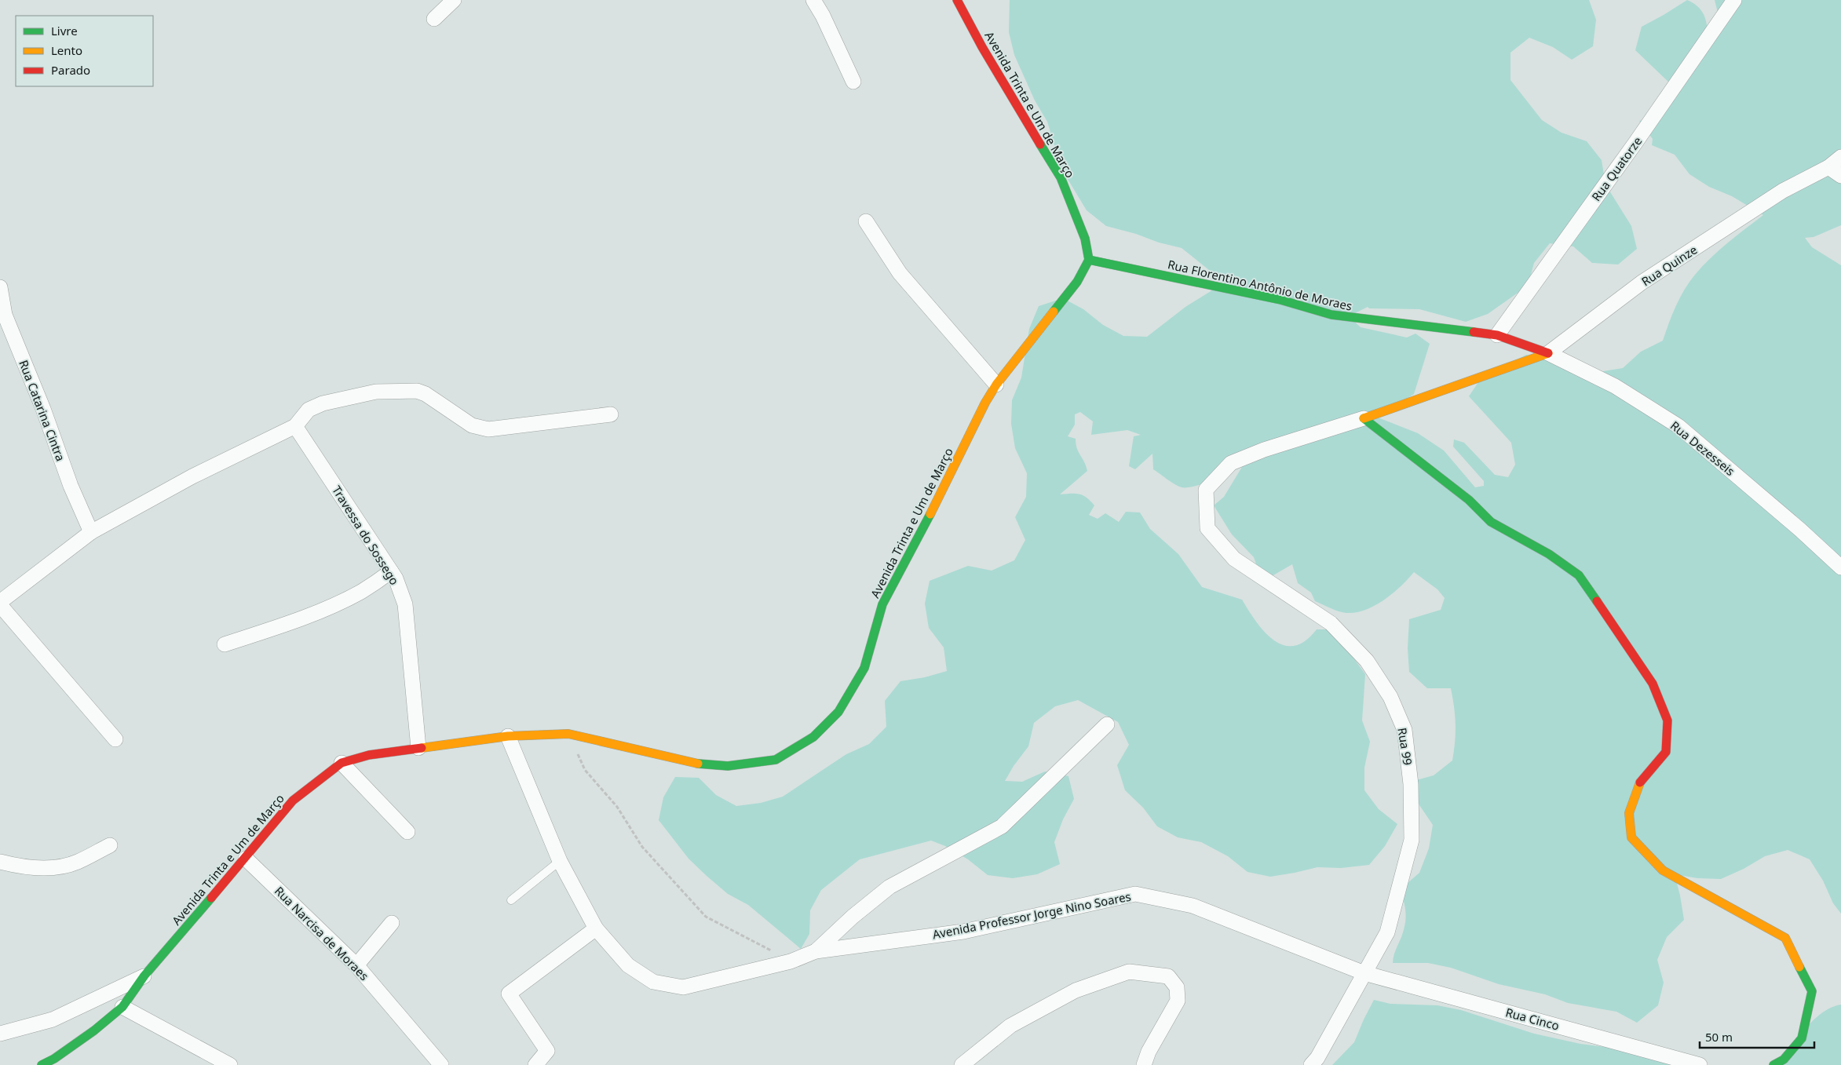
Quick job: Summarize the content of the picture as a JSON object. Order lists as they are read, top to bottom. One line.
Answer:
{"streets":{"street":["Avenida Trinta e Um de Março","Rua Quatorze","Rua Quinze","Rua Florentino Antônio de Moraes","Rua Catarina Cintra","Rua Dezesseis","Travessa do Sossego","Rua 99","Avenida Professor Jorge Nino Soares","Rua Narcisa de Moraes","Rua Cinco"]},"crossings":[["Avenida Trinta e Um de Março","Rua Florentino Antônio de Moraes"],["Avenida Trinta e Um de Março","Travessa do Sossego"],["Avenida Trinta e Um de Março","Avenida Professor Jorge Nino Soares"],["Avenida Trinta e Um de Março","Rua Narcisa de Moraes"],["Rua Quatorze","Rua Florentino Antônio de Moraes"],["Rua Quinze","Rua Dezesseis"],["Rua 99","Avenida Professor Jorge Nino Soares"],["Rua 99","Rua Cinco"],["Avenida Professor Jorge Nino Soares","Rua Cinco"]],"legend":["Livre","Lento","Parado"],"scale_bar":"50 m"}
